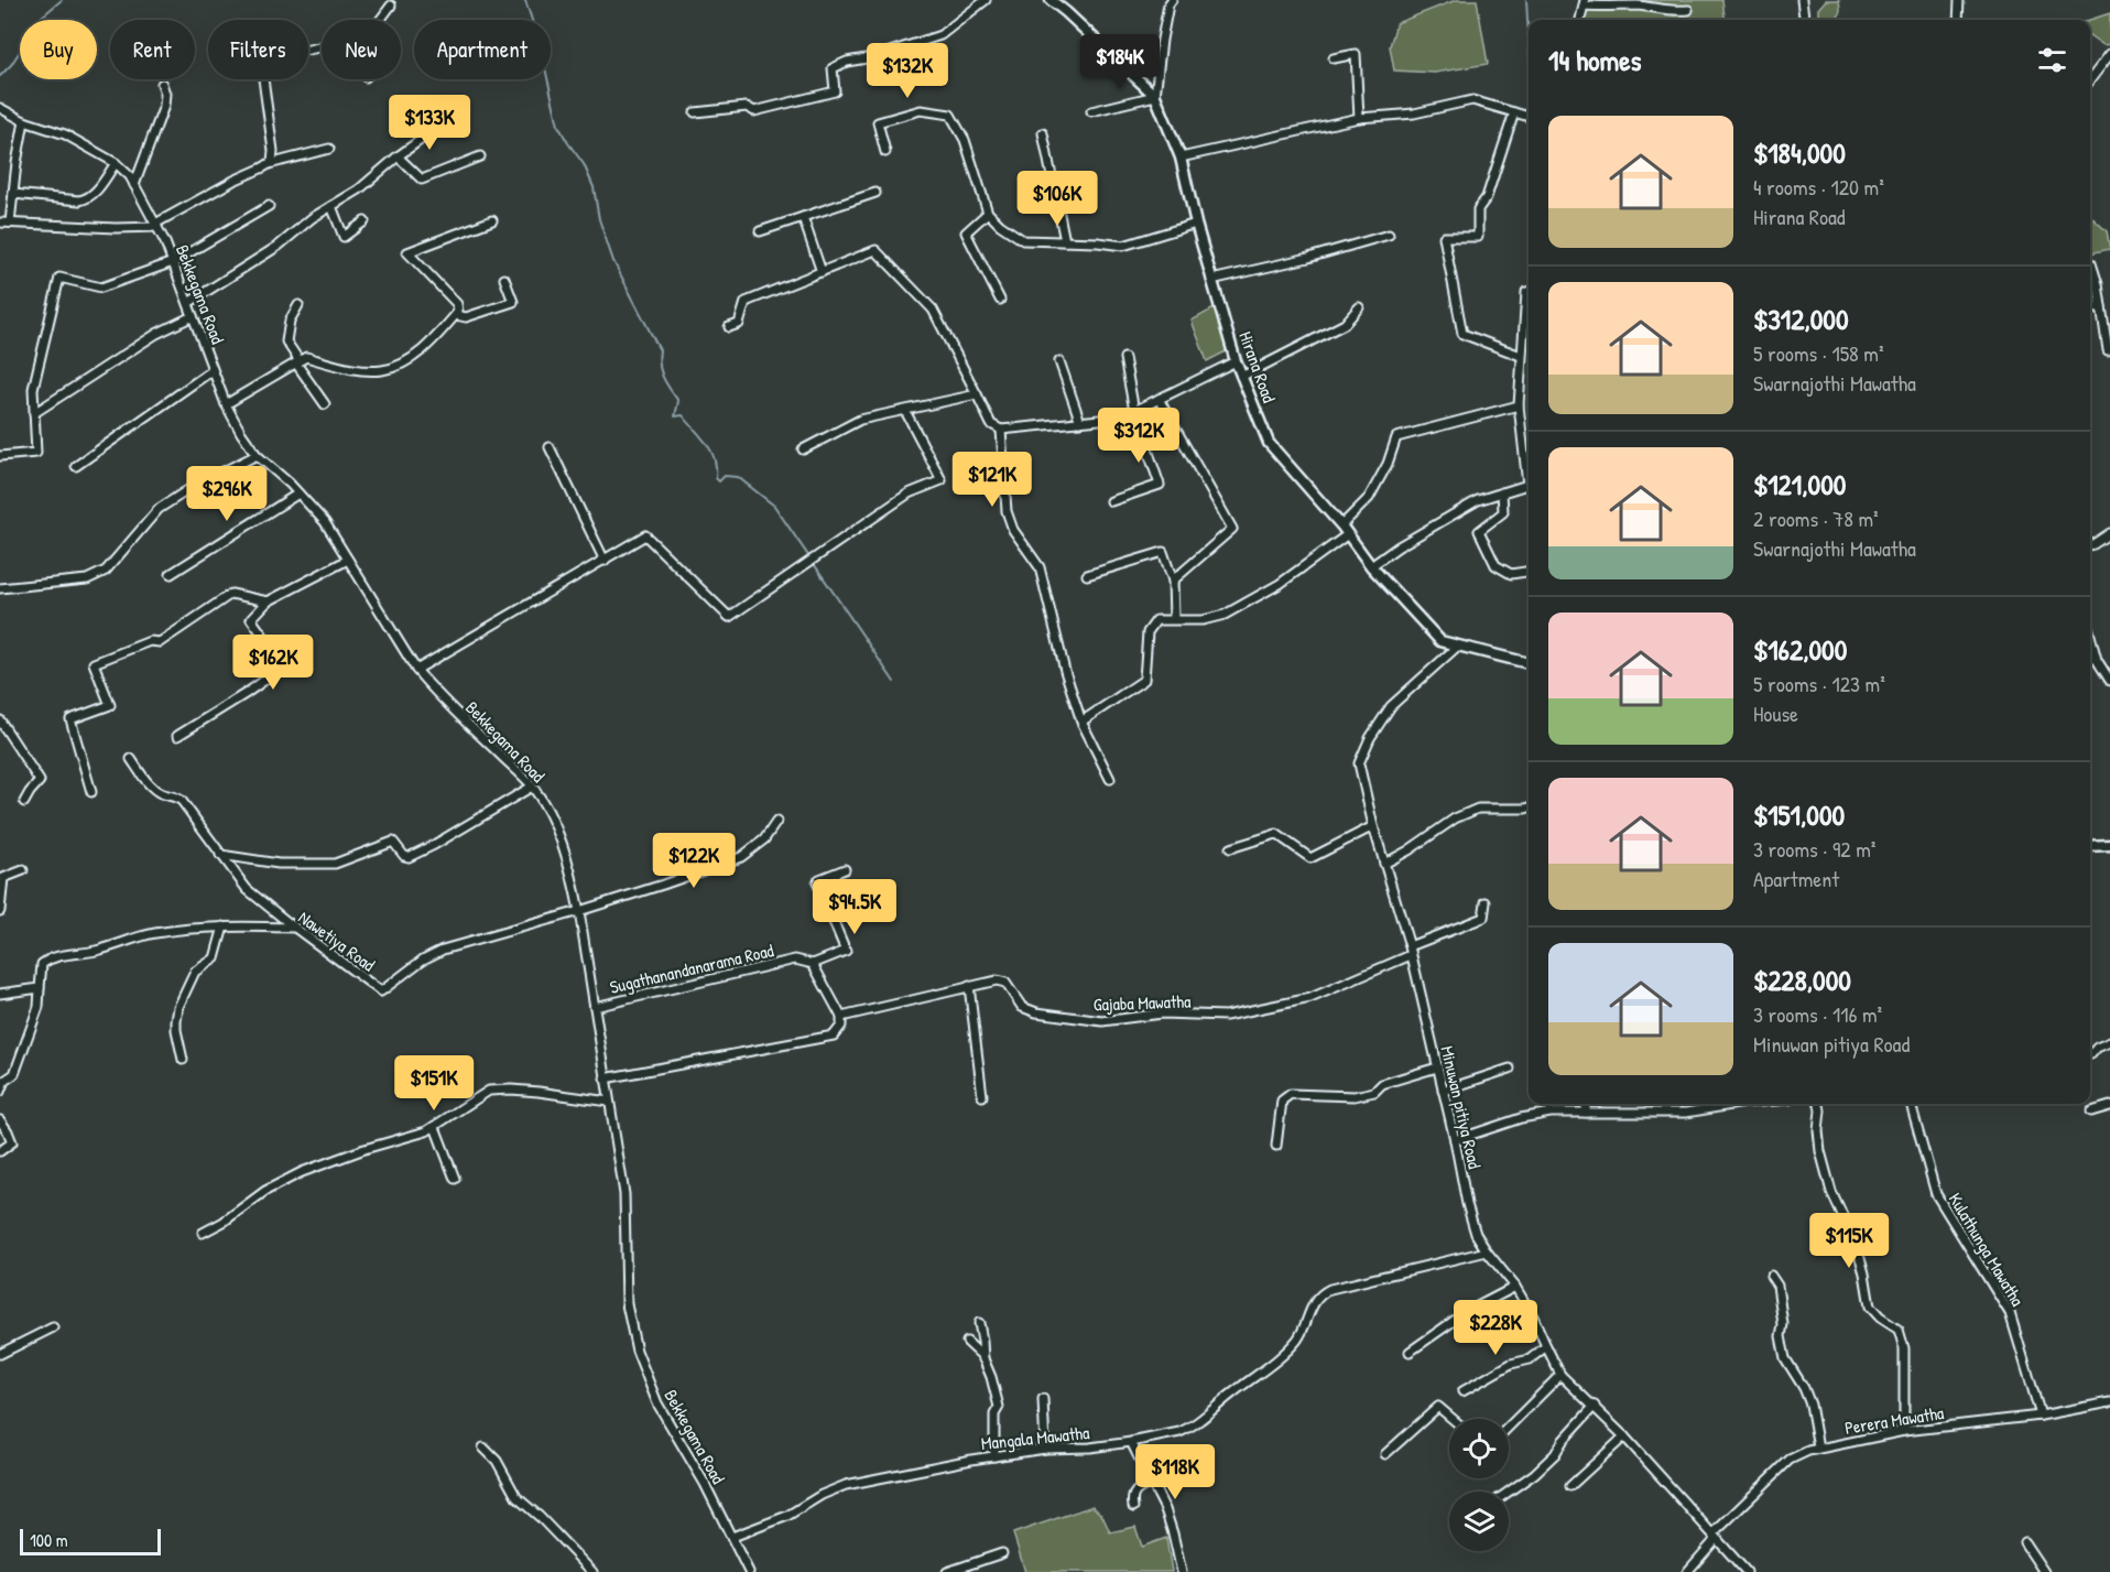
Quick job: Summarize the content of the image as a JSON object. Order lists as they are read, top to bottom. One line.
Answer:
{"streets":{"street":["Bekkegama Road","Hirana Road","Nawetiya Road","Sugathanandanarama Road","Gajaba Mawatha","Minuwan pitiya Road","Kulathunga Mawatha","Perera Mawatha","Mangala Mawatha"]},"crossings":[["Bekkegama Road","Nawetiya Road"],["Bekkegama Road","Sugathanandanarama Road"],["Bekkegama Road","Mangala Mawatha"],["Hirana Road","Minuwan pitiya Road"],["Gajaba Mawatha","Minuwan pitiya Road"],["Minuwan pitiya Road","Perera Mawatha"],["Minuwan pitiya Road","Mangala Mawatha"],["Kulathunga Mawatha","Perera Mawatha"]],"scale_bar":"100 m","page":{"chip":["Buy","Rent","Filters","New","Apartment"],"heading":"14 homes","price":["$184K","$132K","$133K","$106K","$312K","$121K","$296K","$162K","$122K","$94.5K","$151K","$115K","$228K","$118K"],"list":[{"name":"$184,000","note":"4 rooms · 120 m² · Hirana Road"},{"name":"$312,000","note":"5 rooms · 158 m² · Swarnajothi Mawatha"},{"name":"$121,000","note":"2 rooms · 78 m² · Swarnajothi Mawatha"},{"name":"$162,000","note":"5 rooms · 123 m² · House"},{"name":"$151,000","note":"3 rooms · 92 m² · Apartment"},{"name":"$228,000","note":"3 rooms · 116 m² · Minuwan pitiya Road"}],"scale":"100 m"}}
